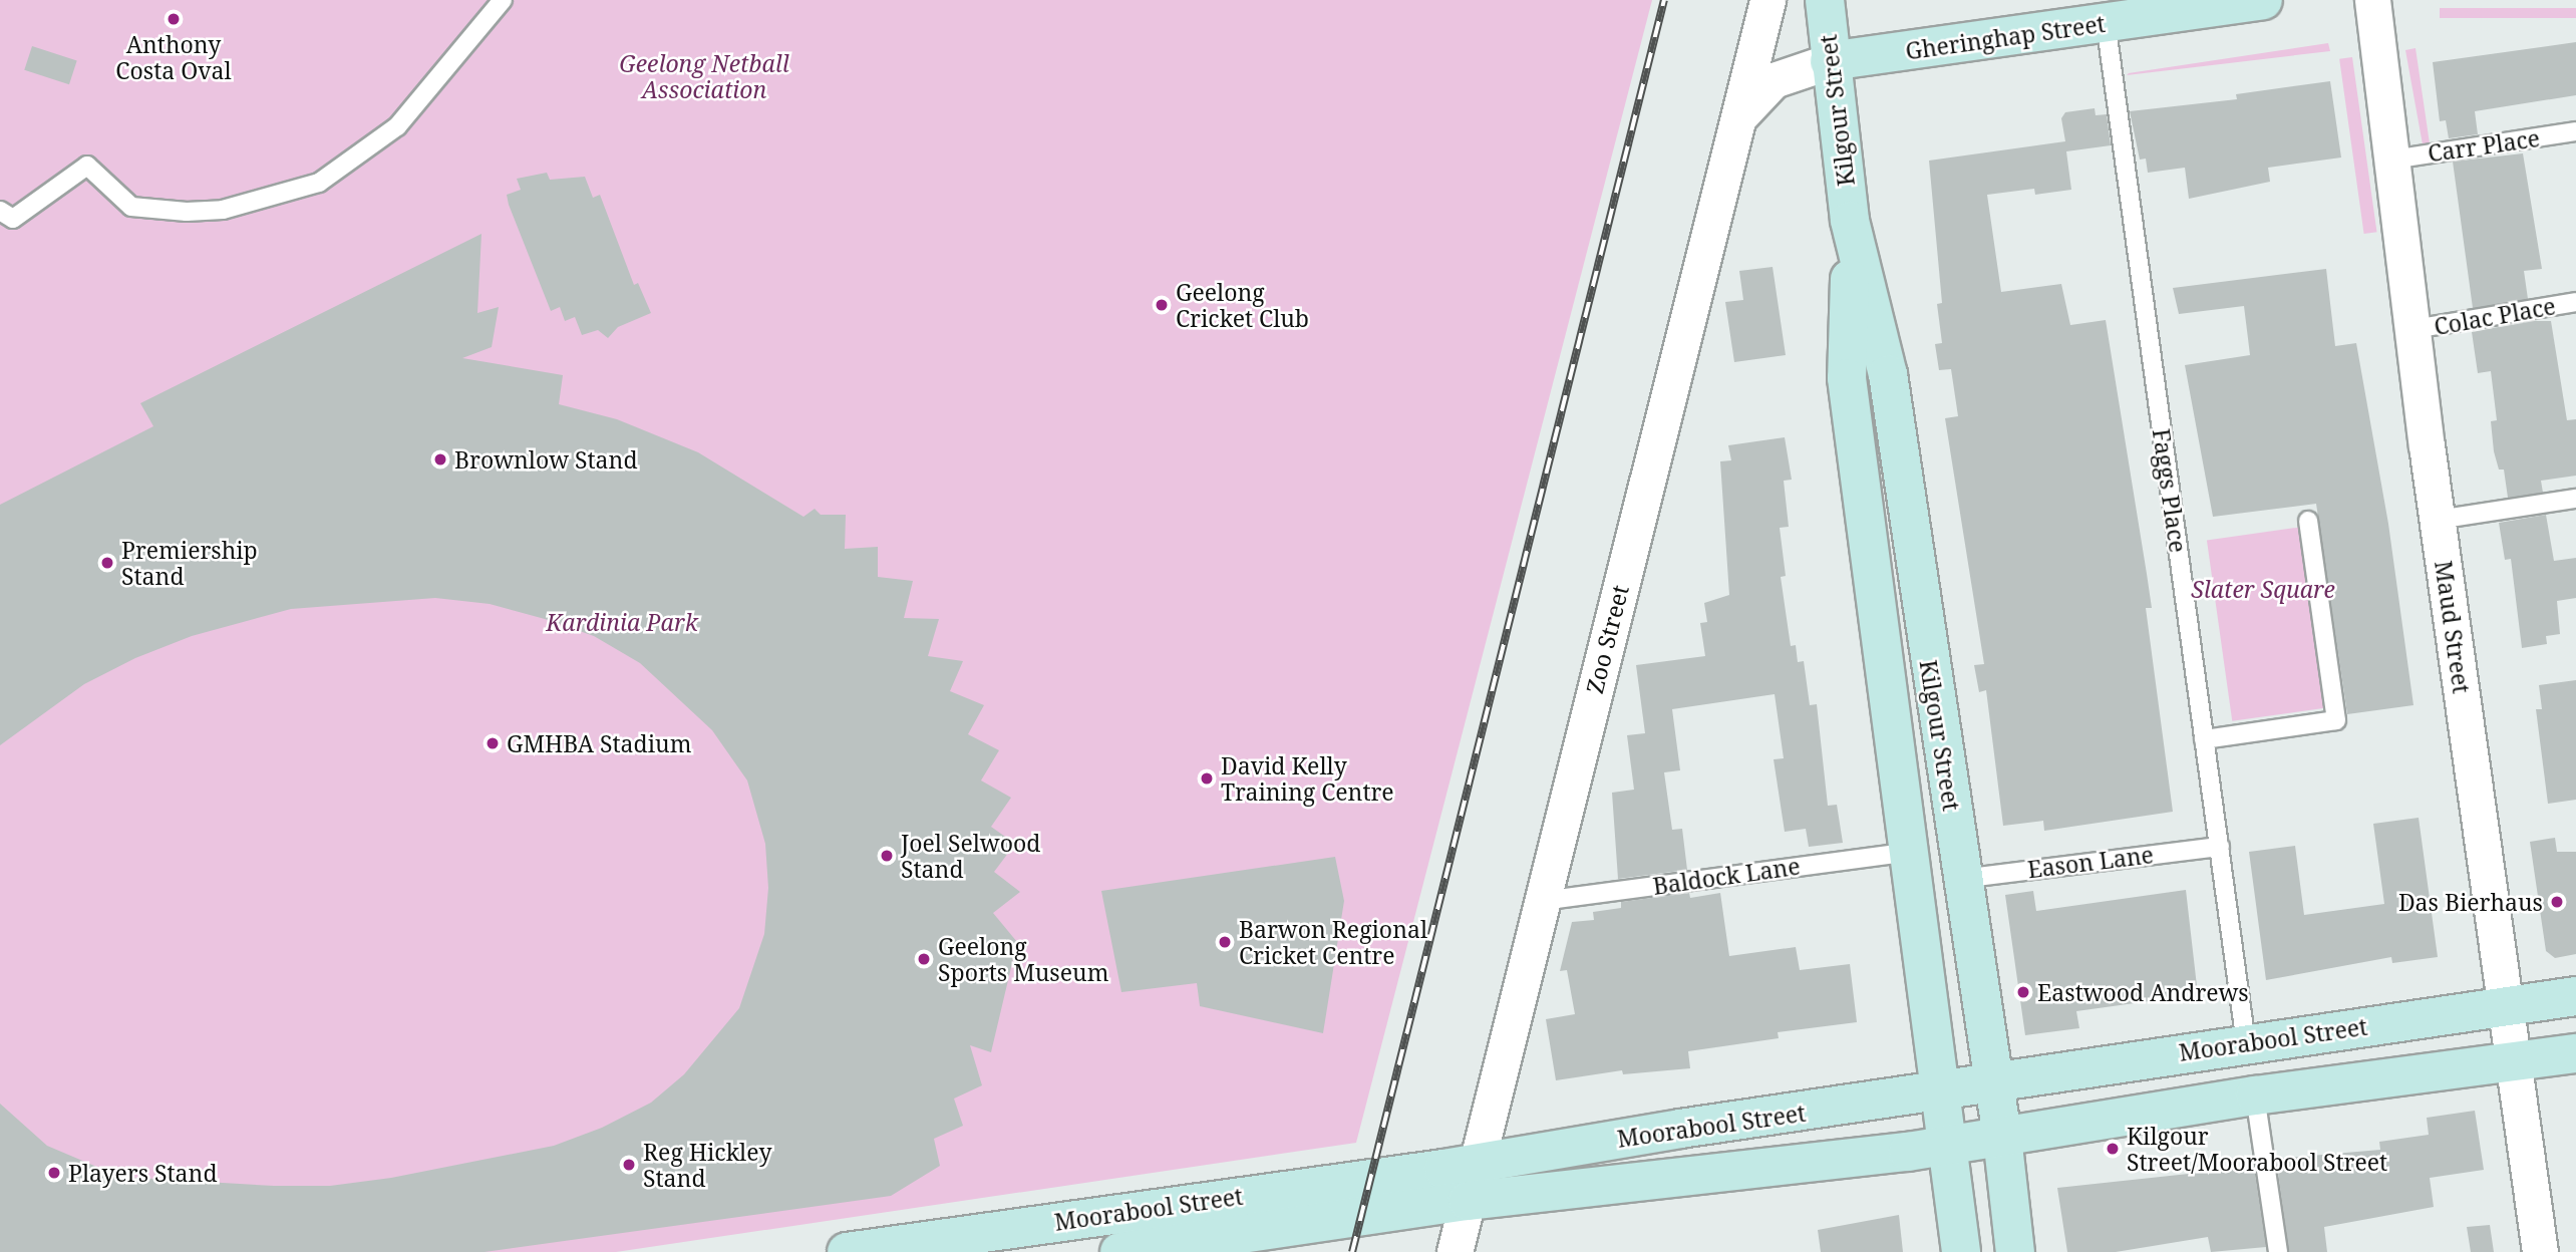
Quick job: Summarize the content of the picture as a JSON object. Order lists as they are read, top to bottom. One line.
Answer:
{"streets":{"street":["Gheringhap Street","Kilgour Street","Maud Street","Zoo Street","Moorabool Street"],"lane":["Carr Place","Colac Place","Faggs Place","Eason Lane","Baldock Lane"]},"crossings":[["Gheringhap Street","Kilgour Street"],["Gheringhap Street","Faggs Place"],["Gheringhap Street","Zoo Street"],["Kilgour Street","Zoo Street"],["Kilgour Street","Eason Lane"],["Kilgour Street","Baldock Lane"],["Kilgour Street","Moorabool Street"],["Carr Place","Maud Street"],["Colac Place","Maud Street"],["Faggs Place","Eason Lane"],["Faggs Place","Moorabool Street"],["Maud Street","Moorabool Street"],["Zoo Street","Baldock Lane"],["Zoo Street","Moorabool Street"]],"parks":["Geelong Netball Association","Slater Square","Kardinia Park"],"places":["Anthony Costa Oval","Geelong Cricket Club","Brownlow Stand","Premiership Stand","GMHBA Stadium","David Kelly Training Centre","Joel Selwood Stand","Das Bierhaus","Barwon Regional Cricket Centre","Geelong Sports Museum","Eastwood Andrews","Kilgour Street/Moorabool Street","Reg Hickley Stand","Players Stand"]}
